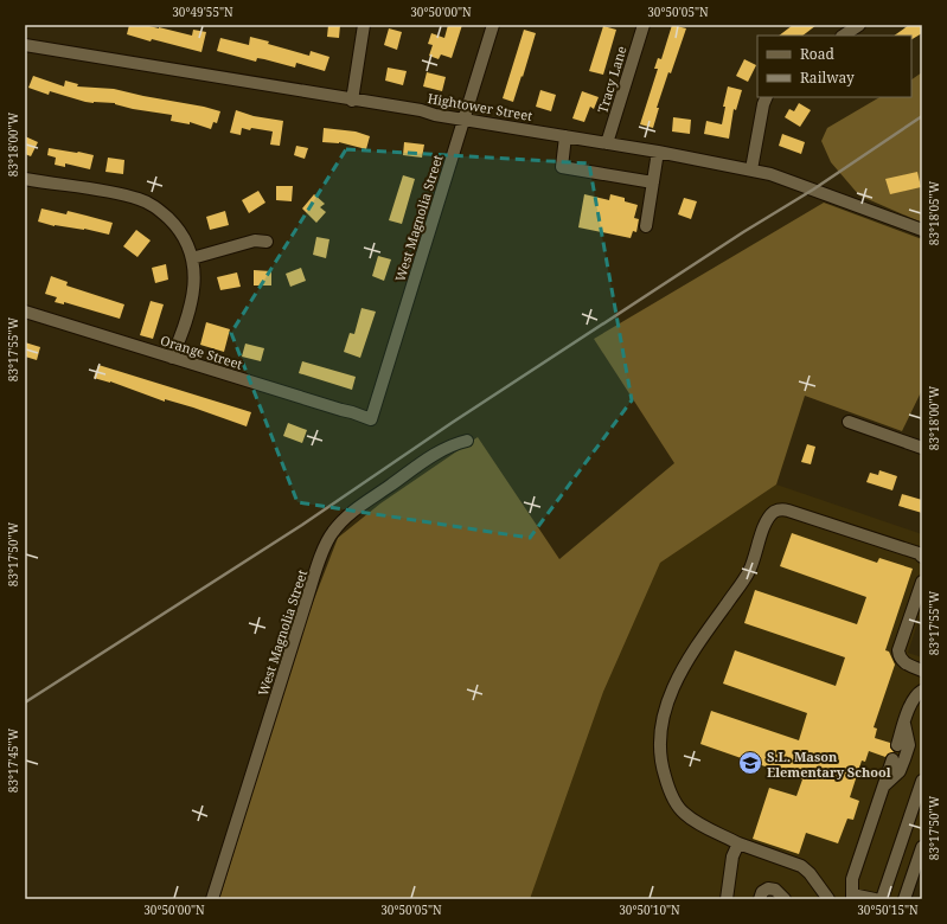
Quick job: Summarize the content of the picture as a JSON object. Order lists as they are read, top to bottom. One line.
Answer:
{"streets":{"street":["Tracy Lane","Hightower Street","West Magnolia Street","Orange Street"]},"crossings":[["Tracy Lane","Hightower Street"],["Hightower Street","West Magnolia Street"],["West Magnolia Street","Orange Street"]],"places":{"school or university":["S.L. Mason Elementary School"]},"legend":["Road","Railway"],"coordinates":["30°49'55\"N","30°50'00\"N","30°50'05\"N","83°18'00\"W","83°18'05\"W","83°17'55\"W","83°17'50\"W","83°17'45\"W","30°50'10\"N","30°50'15\"N"]}
